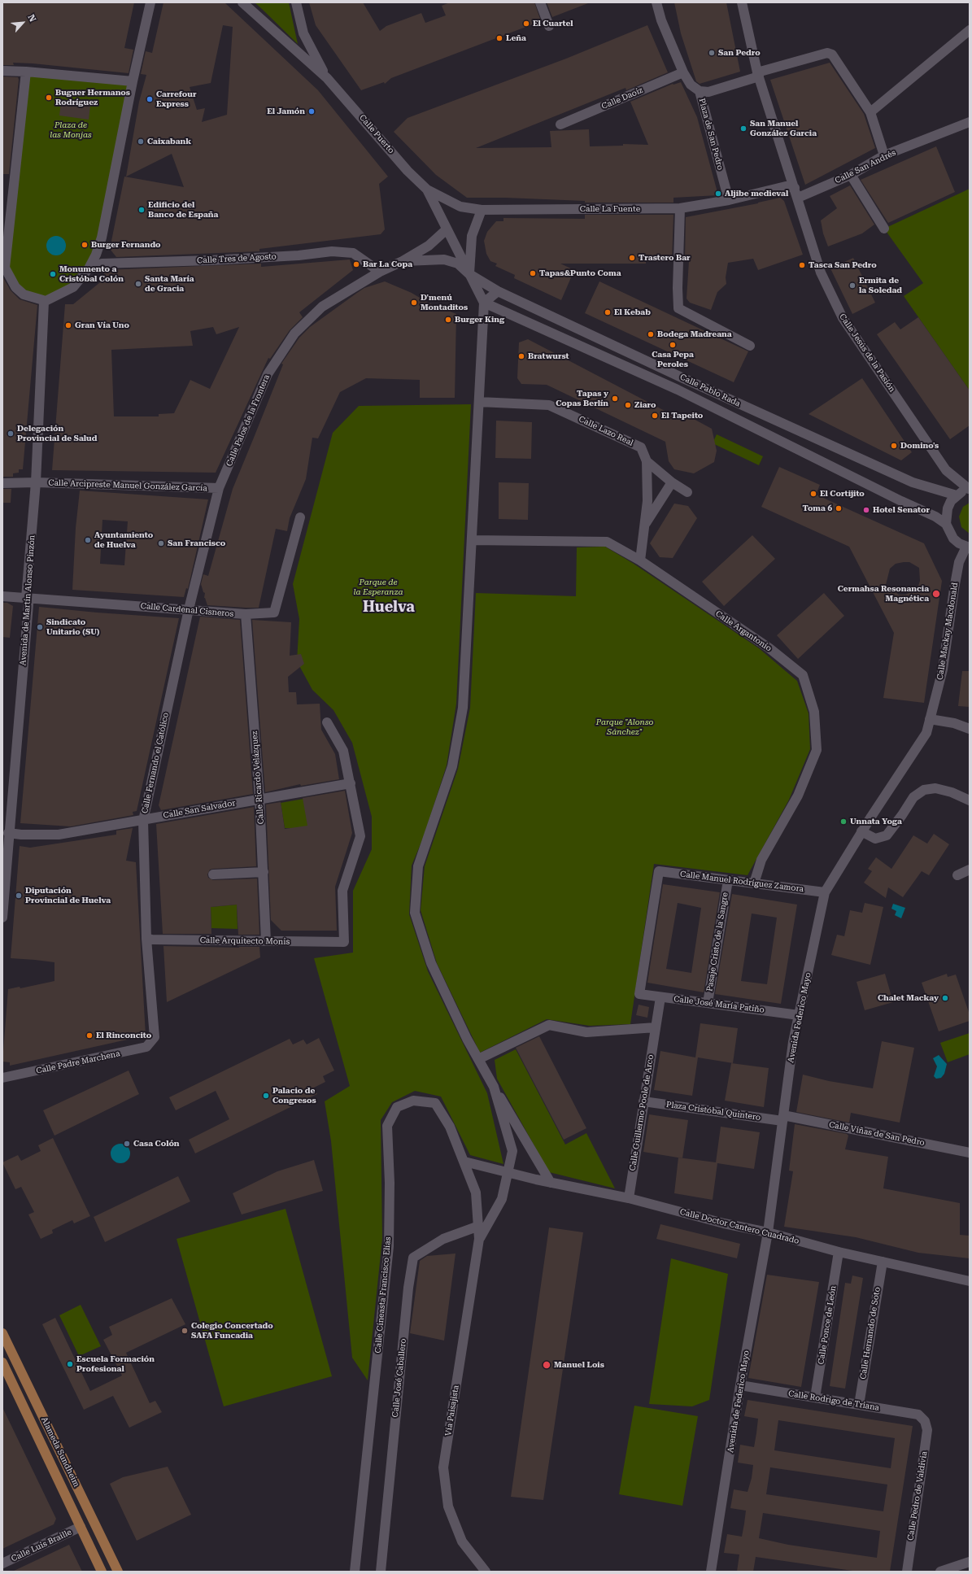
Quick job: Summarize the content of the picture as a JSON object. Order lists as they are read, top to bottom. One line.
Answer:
{"streets":{"main road":["Alameda Sundheim"],"street":["Calle Daoiz","Calle Puerto","Plaza de San Pedro","Calle San Andrés","Calle La Fuente","Calle Tres de Agosto","Calle Jesús de la Pasión","Calle Pablo Rada","Calle Palos de la Frontera","Calle Lazo Real","Calle Arcipreste Manuel González García","Avenida de Martín Alonso Pinzón","Calle Cardenal Cisneros","Calle Argantonio","Calle Mackay Macdonald","Calle Fernando el Católico","Calle Ricardo Velázquez","Calle San Salvador","Calle Manuel Rodríguez Zamora","Calle Arquitecto Monis","Pasaje Cristo de la Sangre","Calle José María Patiño","Avenida Federico Mayo","Calle Padre Marchena","Plaza Cristóbal Quintero","Calle Guillermo Poole de Arco","Calle Viñas de San Pedro","Calle Doctor Cantero Cuadrado","Calle Cineasta Francisco Elías","Calle Ponce de León","Calle Hernando de Soto","Calle José Caballero","Calle Rodrigo de Triana","Avenida de Federico Mayo","Vía Paisajista","Calle Pedro de Valdivia","Calle Luis Braille"]},"crossings":[["Calle Puerto","Calle La Fuente"],["Plaza de San Pedro","Calle San Andrés"],["Plaza de San Pedro","Calle La Fuente"],["Calle San Andrés","Calle Jesús de la Pasión"],["Calle Tres de Agosto","Calle Palos de la Frontera"],["Calle Palos de la Frontera","Calle Arcipreste Manuel González García"],["Calle Palos de la Frontera","Calle Fernando el Católico"],["Calle Lazo Real","Calle Argantonio"],["Calle Arcipreste Manuel González García","Avenida de Martín Alonso Pinzón"],["Calle Arcipreste Manuel González García","Calle Fernando el Católico"],["Avenida de Martín Alonso Pinzón","Calle Cardenal Cisneros"],["Avenida de Martín Alonso Pinzón","Calle San Salvador"],["Calle Cardenal Cisneros","Calle Fernando el Católico"],["Calle Cardenal Cisneros","Calle Ricardo Velázquez"],["Calle Argantonio","Calle Manuel Rodríguez Zamora"],["Calle Mackay Macdonald","Avenida Federico Mayo"],["Calle Fernando el Católico","Calle San Salvador"],["Calle Fernando el Católico","Calle Arquitecto Monis"],["Calle Fernando el Católico","Calle Padre Marchena"],["Calle Ricardo Velázquez","Calle San Salvador"],["Calle Ricardo Velázquez","Calle Arquitecto Monis"],["Calle San Salvador","Calle Arquitecto Monis"],["Calle Manuel Rodríguez Zamora","Pasaje Cristo de la Sangre"],["Calle Manuel Rodríguez Zamora","Calle José María Patiño"],["Calle Manuel Rodríguez Zamora","Avenida Federico Mayo"],["Pasaje Cristo de la Sangre","Calle José María Patiño"],["Calle José María Patiño","Avenida Federico Mayo"],["Calle José María Patiño","Calle Guillermo Poole de Arco"],["Avenida Federico Mayo","Plaza Cristóbal Quintero"],["Avenida Federico Mayo","Calle Viñas de San Pedro"],["Avenida Federico Mayo","Calle Doctor Cantero Cuadrado"],["Avenida Federico Mayo","Avenida de Federico Mayo"],["Plaza Cristóbal Quintero","Calle Guillermo Poole de Arco"],["Plaza Cristóbal Quintero","Calle Viñas de San Pedro"],["Calle Guillermo Poole de Arco","Calle Doctor Cantero Cuadrado"],["Calle Doctor Cantero Cuadrado","Calle Cineasta Francisco Elías"],["Calle Doctor Cantero Cuadrado","Calle Ponce de León"],["Calle Doctor Cantero Cuadrado","Calle Hernando de Soto"],["Calle Doctor Cantero Cuadrado","Avenida de Federico Mayo"],["Calle Cineasta Francisco Elías","Calle José Caballero"],["Calle Cineasta Francisco Elías","Vía Paisajista"],["Calle Ponce de León","Calle Rodrigo de Triana"],["Calle Hernando de Soto","Calle Rodrigo de Triana"],["Calle Rodrigo de Triana","Avenida de Federico Mayo"],["Calle Rodrigo de Triana","Calle Pedro de Valdivia"],["Alameda Sundheim","Calle Luis Braille"]],"districts":["Huelva"],"parks":["Plaza de las Monjas","Parque de la Esperanza","Parque \"Alonso Sánchez\""],"places":["El Cuartel","Leña","San Pedro","Buguer Hermanos Rodríguez","Carrefour Express","El Jamón","San Manuel González Garcia","Caixabank","Aljibe medieval","Edificio del Banco de España","Burger Fernando","Trastero Bar","Bar La Copa","Tasca San Pedro","Tapas&Punto Coma","Monumento a Cristóbal Colón","Santa María de Gracia","Ermita de la Soledad","D'menú Montaditos","El Kebab","Burger King","Gran Vía Uno","Bodega Madreana","Casa Pepa Peroles","Bratwurst","Tapas y Copas Berlín","Ziaro","El Tapeito","Delegación Provincial de Salud","Domino's","El Cortijito","Toma 6","Hotel Senator","Ayuntamiento de Huelva","San Francisco","Cermahsa Resonancia Magnética","Sindicato Unitario (SU)","Unnata Yoga","Diputación Provincial de Huelva","Chalet Mackay","El Rinconcito","Palacio de Congresos","Casa Colón","Colegio Concertado SAFA Funcadia","Escuela Formación Profesional","Manuel Lois"],"north":"top right"}
